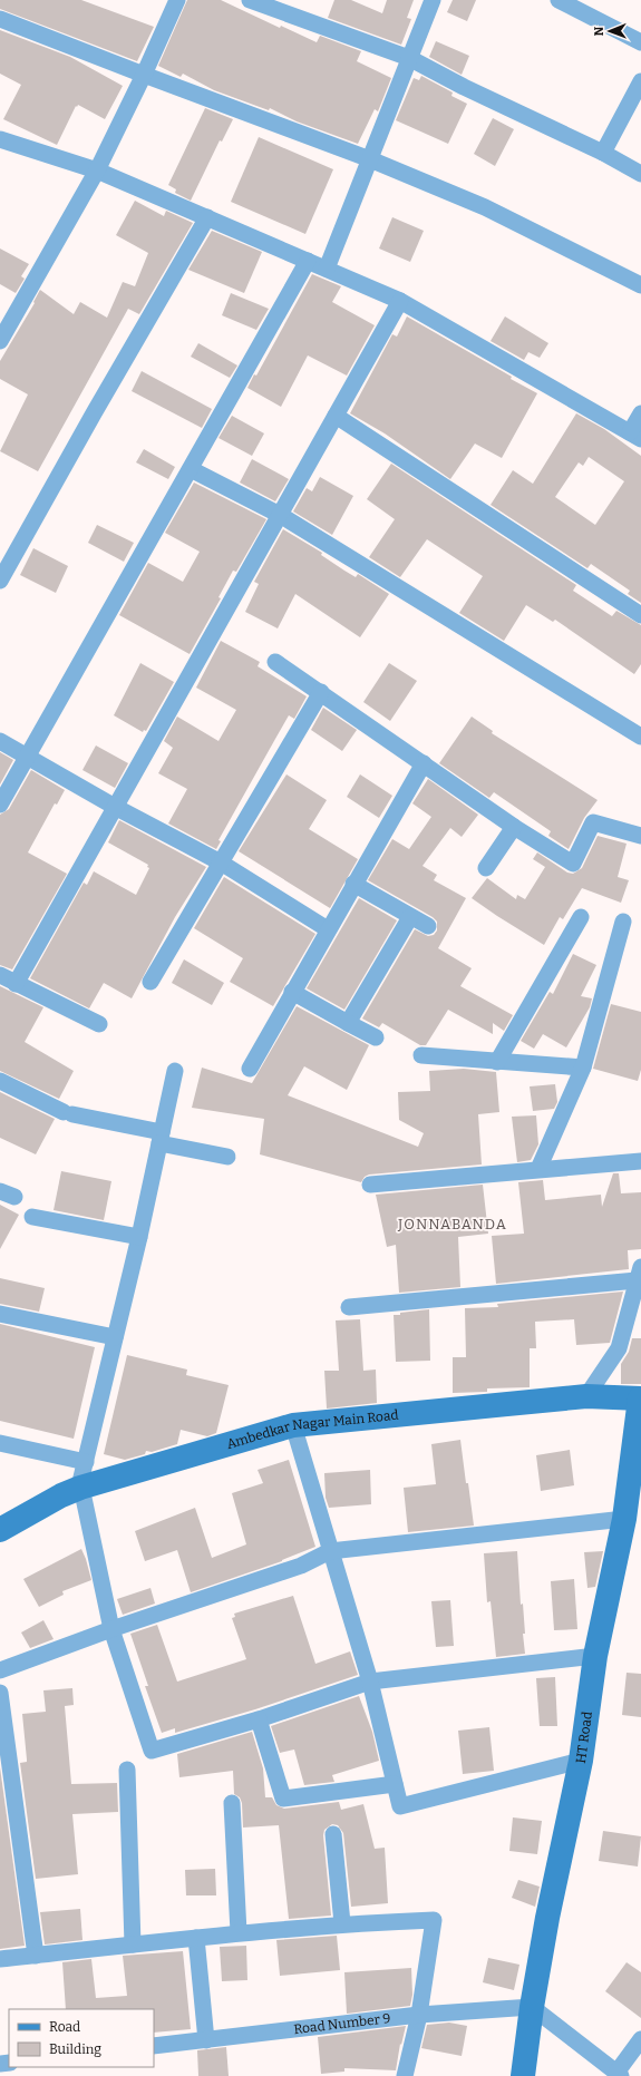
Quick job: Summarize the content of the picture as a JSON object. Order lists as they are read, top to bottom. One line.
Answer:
{"streets":{"street":["Ambedkar Nagar Main Road","HT Road","Road Number 9"]},"crossings":[["Ambedkar Nagar Main Road","HT Road"],["HT Road","Road Number 9"]],"districts":["JONNABANDA"],"legend":["Road","Building"],"north":"left"}
